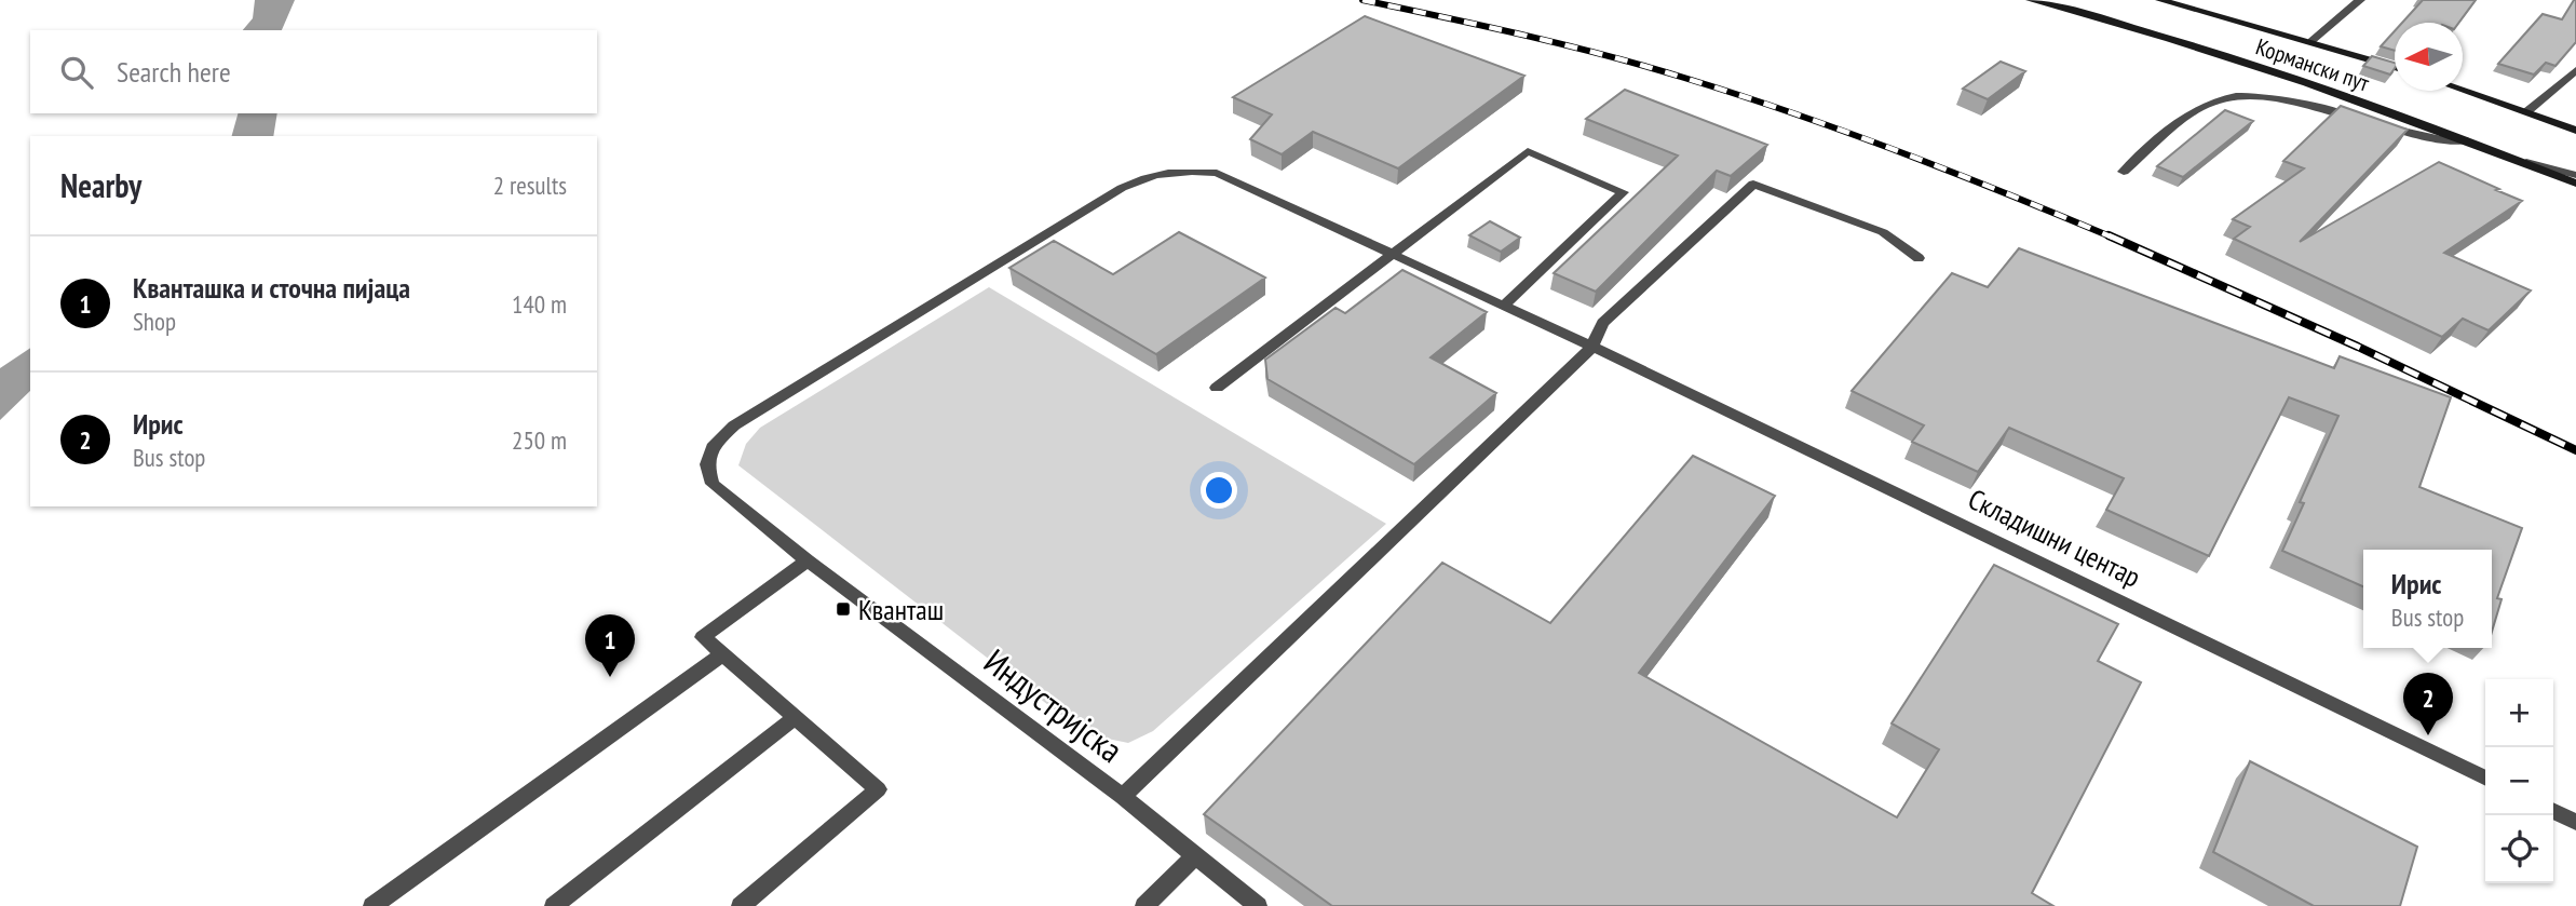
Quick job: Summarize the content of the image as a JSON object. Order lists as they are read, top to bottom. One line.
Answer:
{"streets":{"street":["Кормански пут","Складишни центар","Индустријска"]},"crossings":[["Складишни центар","Индустријска"]],"places":{"transit":["Кванташ"]},"north":"left","page":{"search":"Search here","heading":["Nearby","2 results"],"list":[{"mark":"1","name":"Кванташка и сточна пијаца","note":"Shop","value":"140 m"},{"mark":"2","name":"Ирис","note":"Bus stop","value":"250 m"}],"popup":["Ирис","Bus stop"],"pins":["1","2"],"map_buttons":["+","−"]}}
